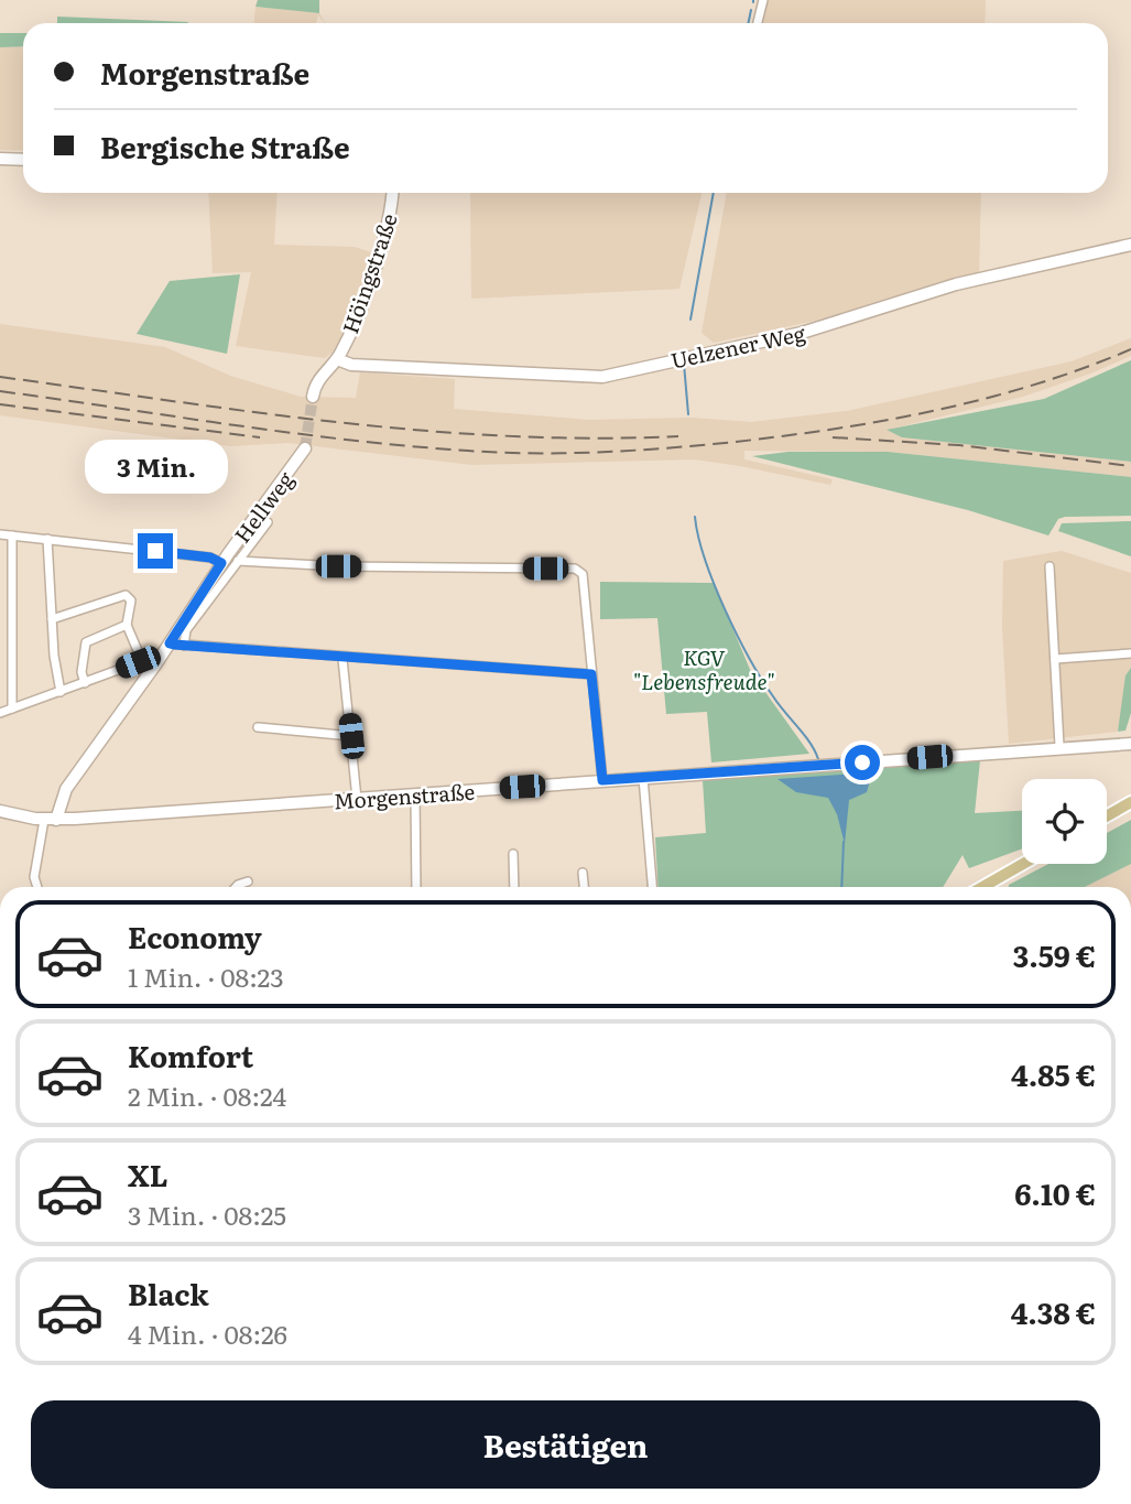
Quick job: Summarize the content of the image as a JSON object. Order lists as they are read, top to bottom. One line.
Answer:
{"streets":{"street":["Höingstraße","Uelzener Weg","Hellweg","Morgenstraße"]},"crossings":[["Höingstraße","Uelzener Weg"],["Hellweg","Morgenstraße"]],"parks":["KGV \"Lebensfreude\""],"page":{"banner":["Morgenstraße","Bergische Straße"],"bubble":"3 Min.","list":[{"name":"Economy","note":"1 Min. · 08:23","value":"3.59 €"},{"name":"Komfort","note":"2 Min. · 08:24","value":"4.85 €"},{"name":"XL","note":"3 Min. · 08:25","value":"6.10 €"},{"name":"Black","note":"4 Min. · 08:26","value":"4.38 €"}],"buttons":"Bestätigen"}}
